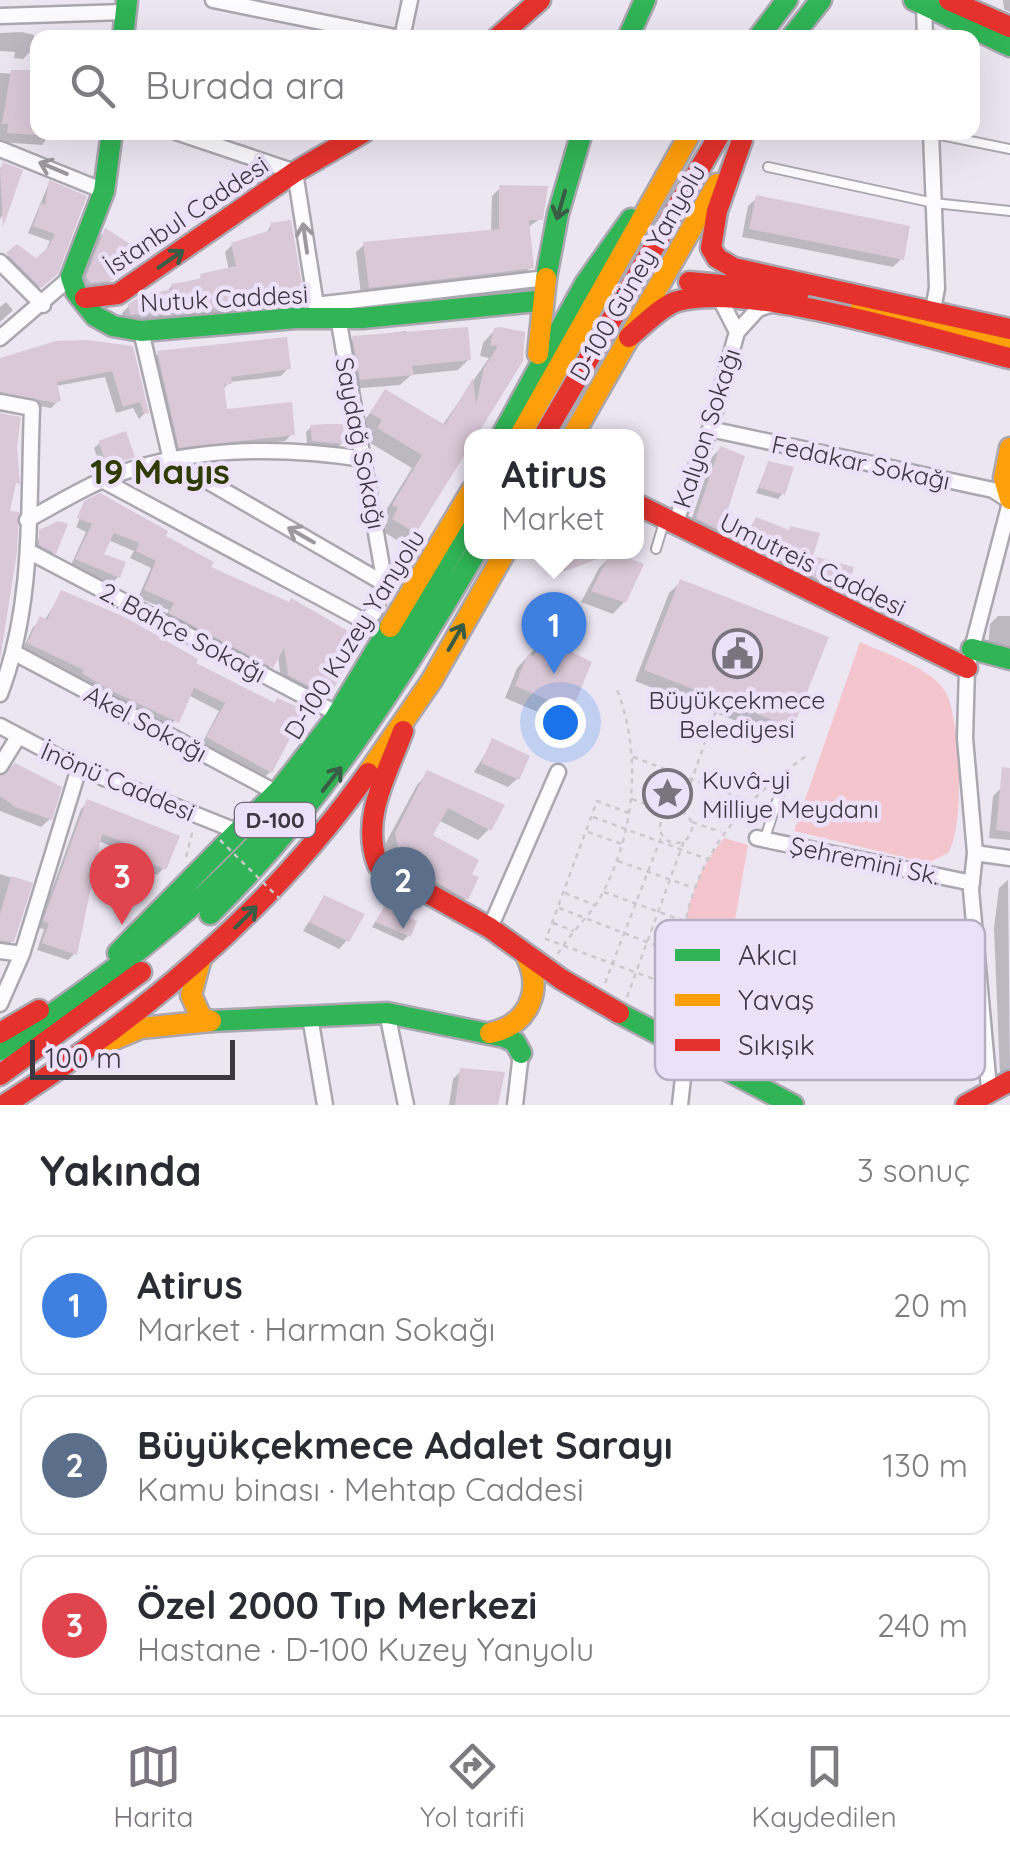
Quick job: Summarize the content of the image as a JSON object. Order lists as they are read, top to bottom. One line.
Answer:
{"streets":{"main road":["İstanbul Caddesi","D-100 Güney Yanyolu","Nutuk Caddesi","Umutreis Caddesi","D-100 Kuzey Yanyolu","D-100"],"street":["Kalyon Sokağı","Saydağ Sokağı","Fedakar Sokağı","2. Bahçe Sokağı","Akel Sokağı","İnönü Caddesi","Şehremini Sk."]},"crossings":[["İstanbul Caddesi","Nutuk Caddesi"],["İstanbul Caddesi","Saydağ Sokağı"],["Nutuk Caddesi","Saydağ Sokağı"],["Kalyon Sokağı","Fedakar Sokağı"],["Kalyon Sokağı","Umutreis Caddesi"],["2. Bahçe Sokağı","D-100 Kuzey Yanyolu"],["D-100 Kuzey Yanyolu","Akel Sokağı"],["D-100 Kuzey Yanyolu","İnönü Caddesi"]],"one_way":["İstanbul Caddesi"],"districts":["19 Mayıs"],"places":{"public building":["Büyükçekmece Belediyesi"],"place":["Kuvâ-yi Milliye Meydanı"]},"legend":["Akıcı","Yavaş","Sıkışık"],"scale_bar":"100 m","page":{"search":"Burada ara","popup":["Atirus","Market"],"pins":["1","3","2"],"scale":"100 m","heading":["Yakında","3 sonuç"],"list":[{"mark":"1","name":"Atirus","note":"Market · Harman Sokağı","value":"20 m"},{"mark":"2","name":"Büyükçekmece Adalet Sarayı","note":"Kamu binası · Mehtap Caddesi","value":"130 m"},{"mark":"3","name":"Özel 2000 Tıp Merkezi","note":"Hastane · D-100 Kuzey Yanyolu","value":"240 m"}],"nav":["Harita","Yol tarifi","Kaydedilen"]}}
